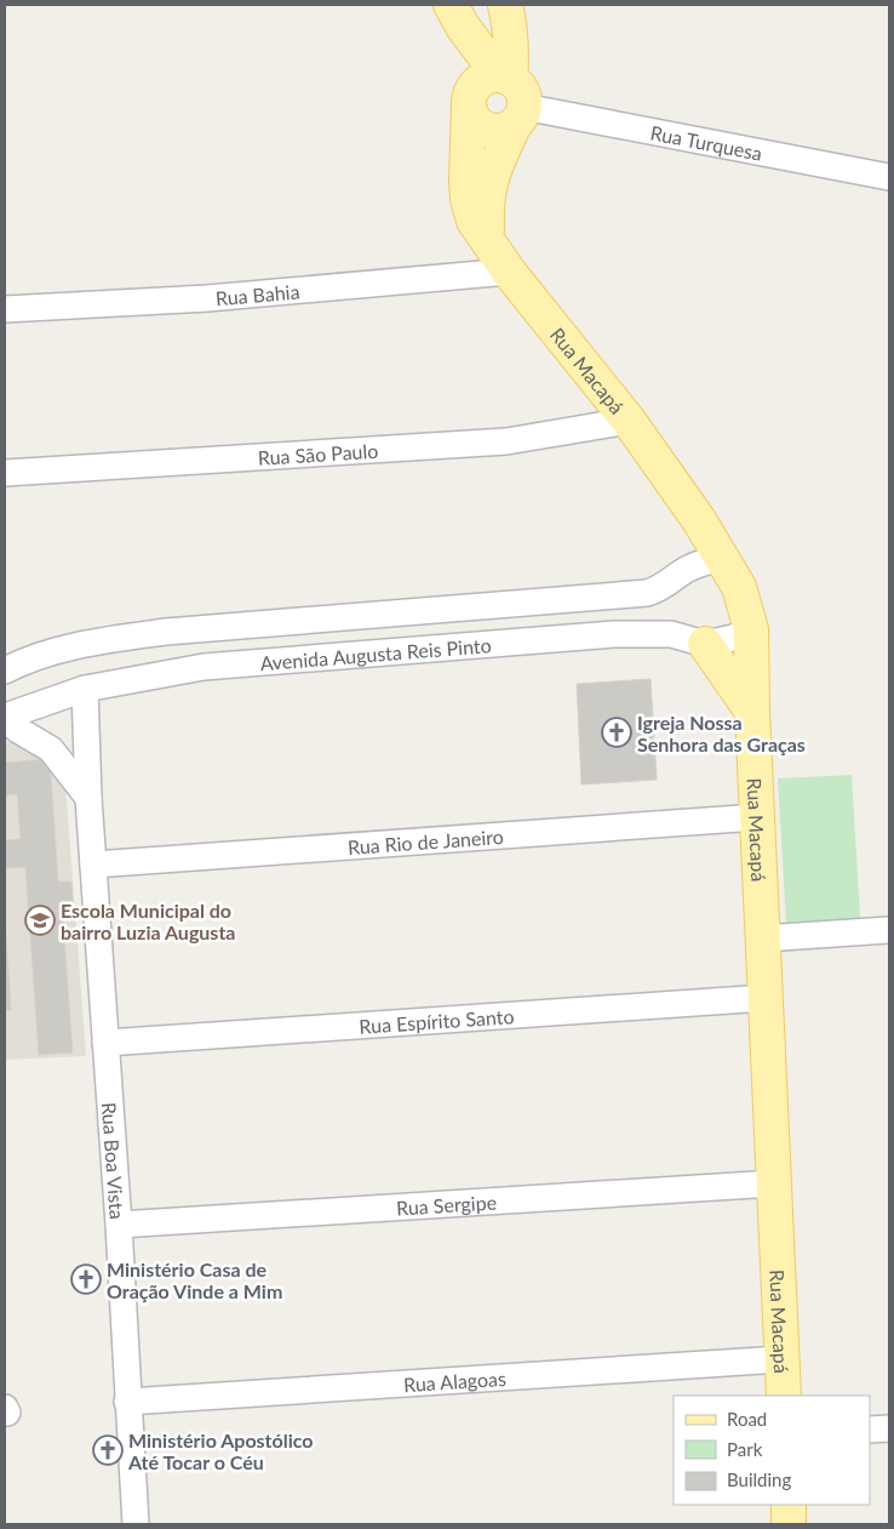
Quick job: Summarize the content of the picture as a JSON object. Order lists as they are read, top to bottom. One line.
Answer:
{"streets":{"main road":["Rua Macapá"],"street":["Rua Turquesa","Rua Bahia","Rua São Paulo","Avenida Augusta Reis Pinto","Rua Rio de Janeiro","Rua Espírito Santo","Rua Boa Vista","Rua Sergipe","Rua Alagoas"]},"crossings":[["Rua Turquesa","Rua Macapá"],["Rua Bahia","Rua Macapá"],["Rua Macapá","Rua São Paulo"],["Rua Macapá","Avenida Augusta Reis Pinto"],["Rua Macapá","Rua Rio de Janeiro"],["Rua Macapá","Rua Espírito Santo"],["Rua Macapá","Rua Sergipe"],["Rua Macapá","Rua Alagoas"],["Avenida Augusta Reis Pinto","Rua Boa Vista"],["Rua Rio de Janeiro","Rua Boa Vista"],["Rua Espírito Santo","Rua Boa Vista"],["Rua Boa Vista","Rua Sergipe"],["Rua Boa Vista","Rua Alagoas"]],"places":{"church":["Igreja Nossa Senhora das Graças","Ministério Casa de Oração Vinde a Mim","Ministério Apostólico Até Tocar o Céu"],"school or university":["Escola Municipal do bairro Luzia Augusta"]},"legend":["Road","Park","Building"]}
